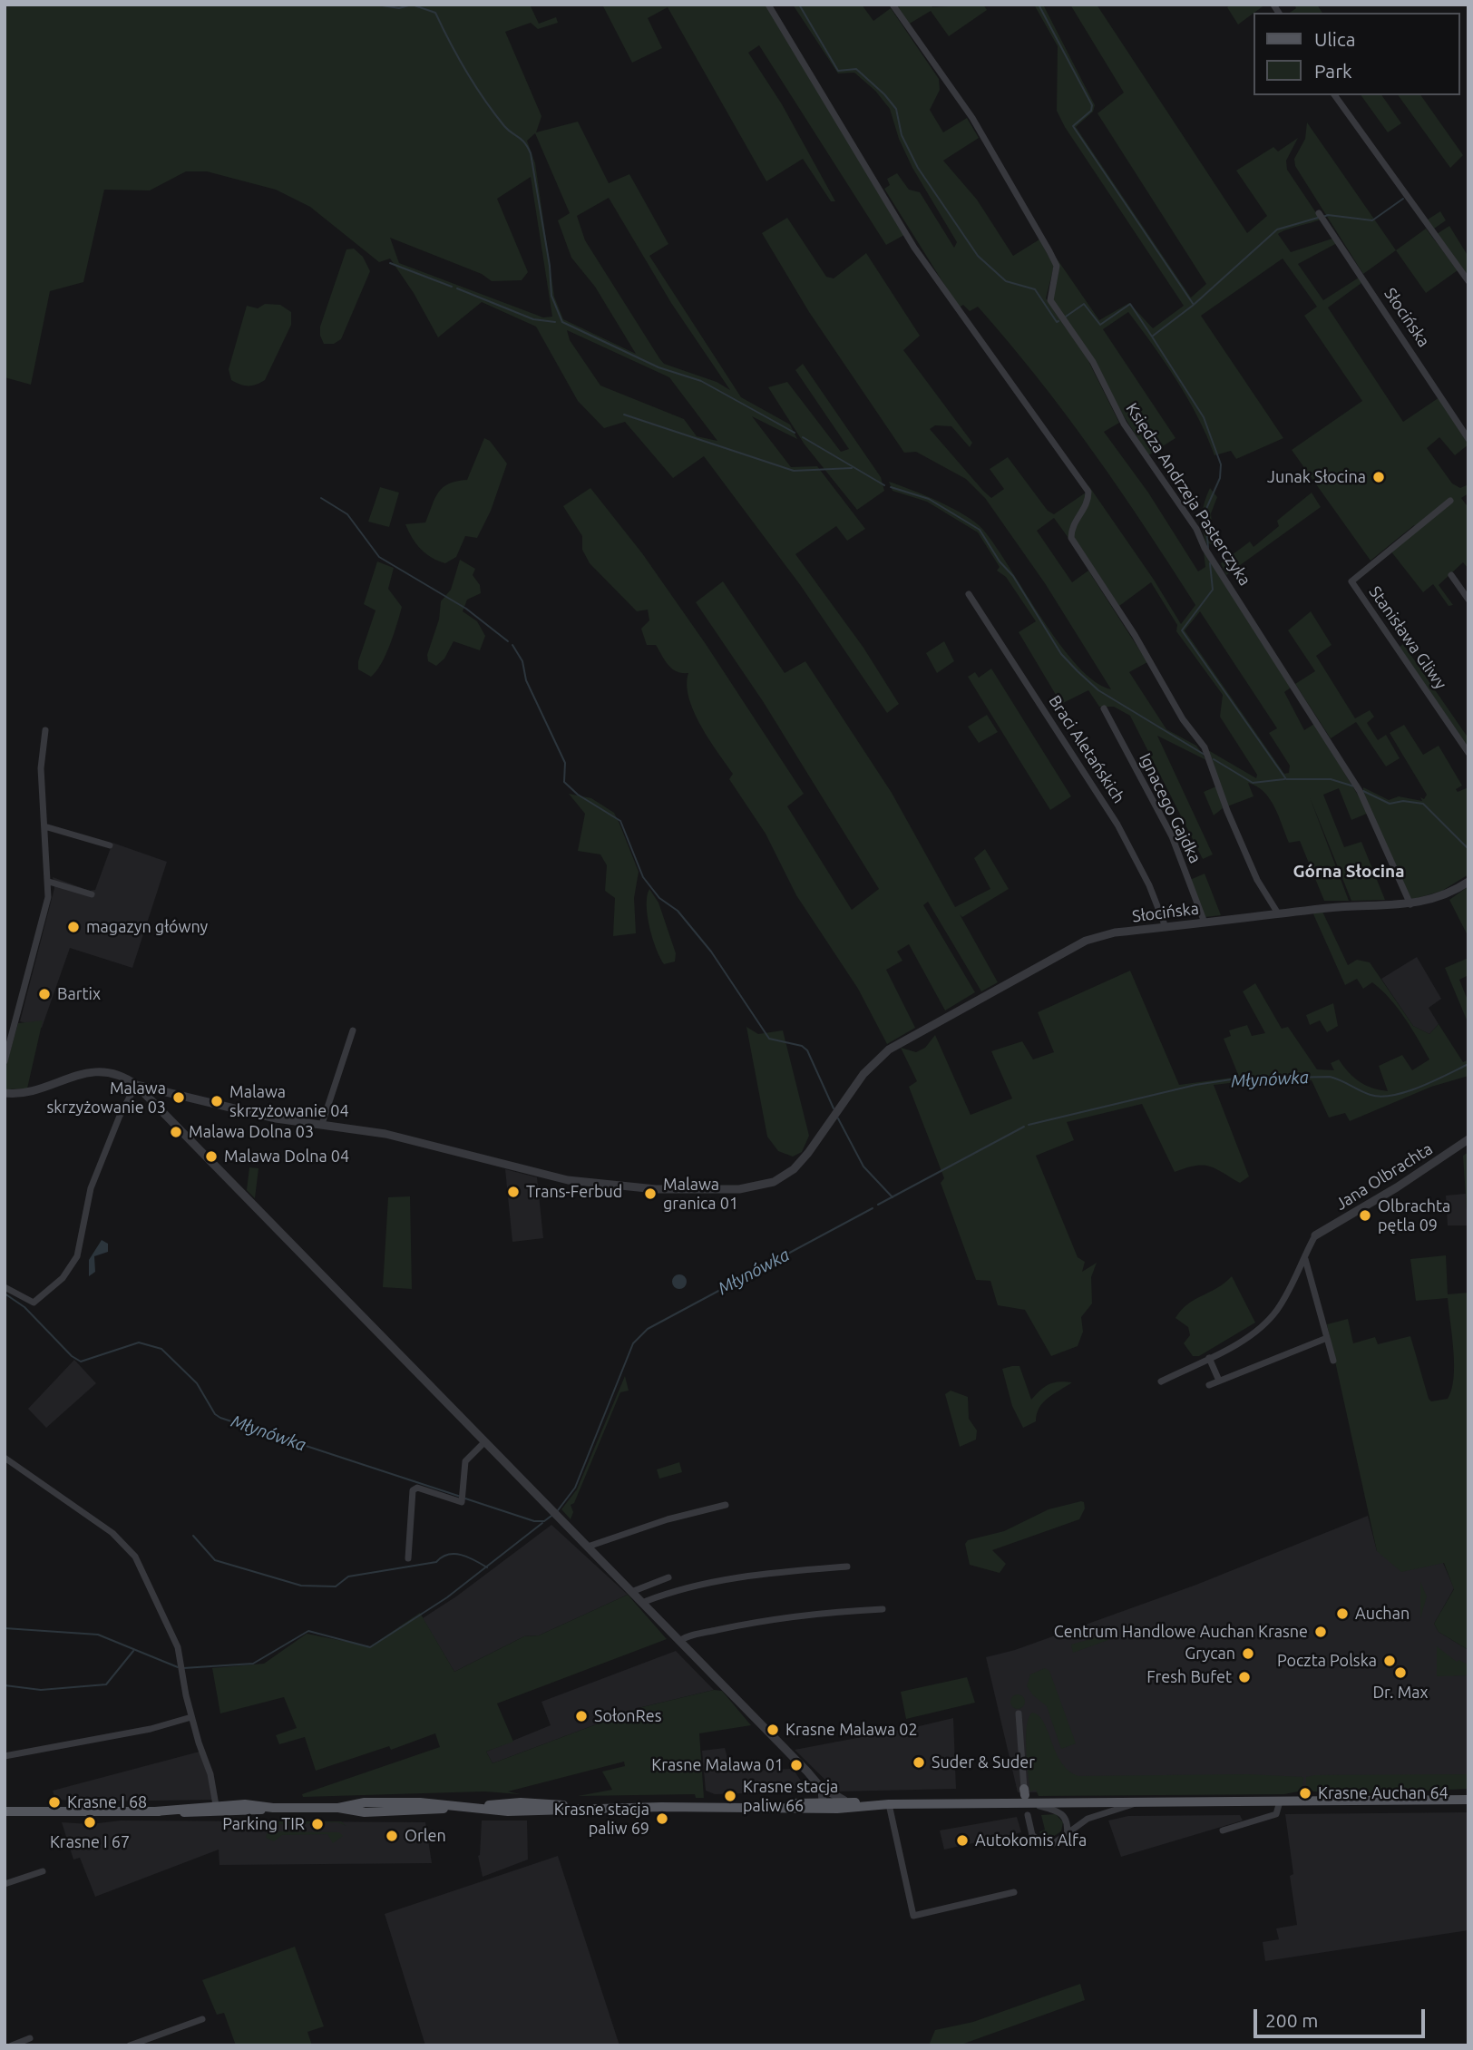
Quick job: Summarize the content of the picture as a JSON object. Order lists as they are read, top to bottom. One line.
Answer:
{"streets":{"street":["Słocińska","Księdza Andrzeja Pasterczyka","Stanisława Gliwy","Braci Aletańskich","Ignacego Gajdka","Jana Olbrachta"]},"crossings":[["Słocińska","Księdza Andrzeja Pasterczyka"],["Słocińska","Braci Aletańskich"],["Słocińska","Ignacego Gajdka"]],"districts":["Górna Słocina"],"water":["Młynówka"],"places":["Junak Słocina","magazyn główny","Bartix","Malawa skrzyżowanie 03","Malawa skrzyżowanie 04","Malawa Dolna 03","Malawa Dolna 04","Trans-Ferbud","Malawa granica 01","Olbrachta pętla 09","Auchan","Centrum Handlowe Auchan Krasne","Grycan","Poczta Polska","Dr. Max","Fresh Bufet","SołonRes","Krasne Malawa 02","Suder & Suder","Krasne Malawa 01","Krasne Auchan 64","Krasne stacja paliw 66","Krasne I 68","Krasne stacja paliw 69","Krasne I 67","Parking TIR","Orlen","Autokomis Alfa"],"legend":["Ulica","Park"],"scale_bar":"200 m"}
